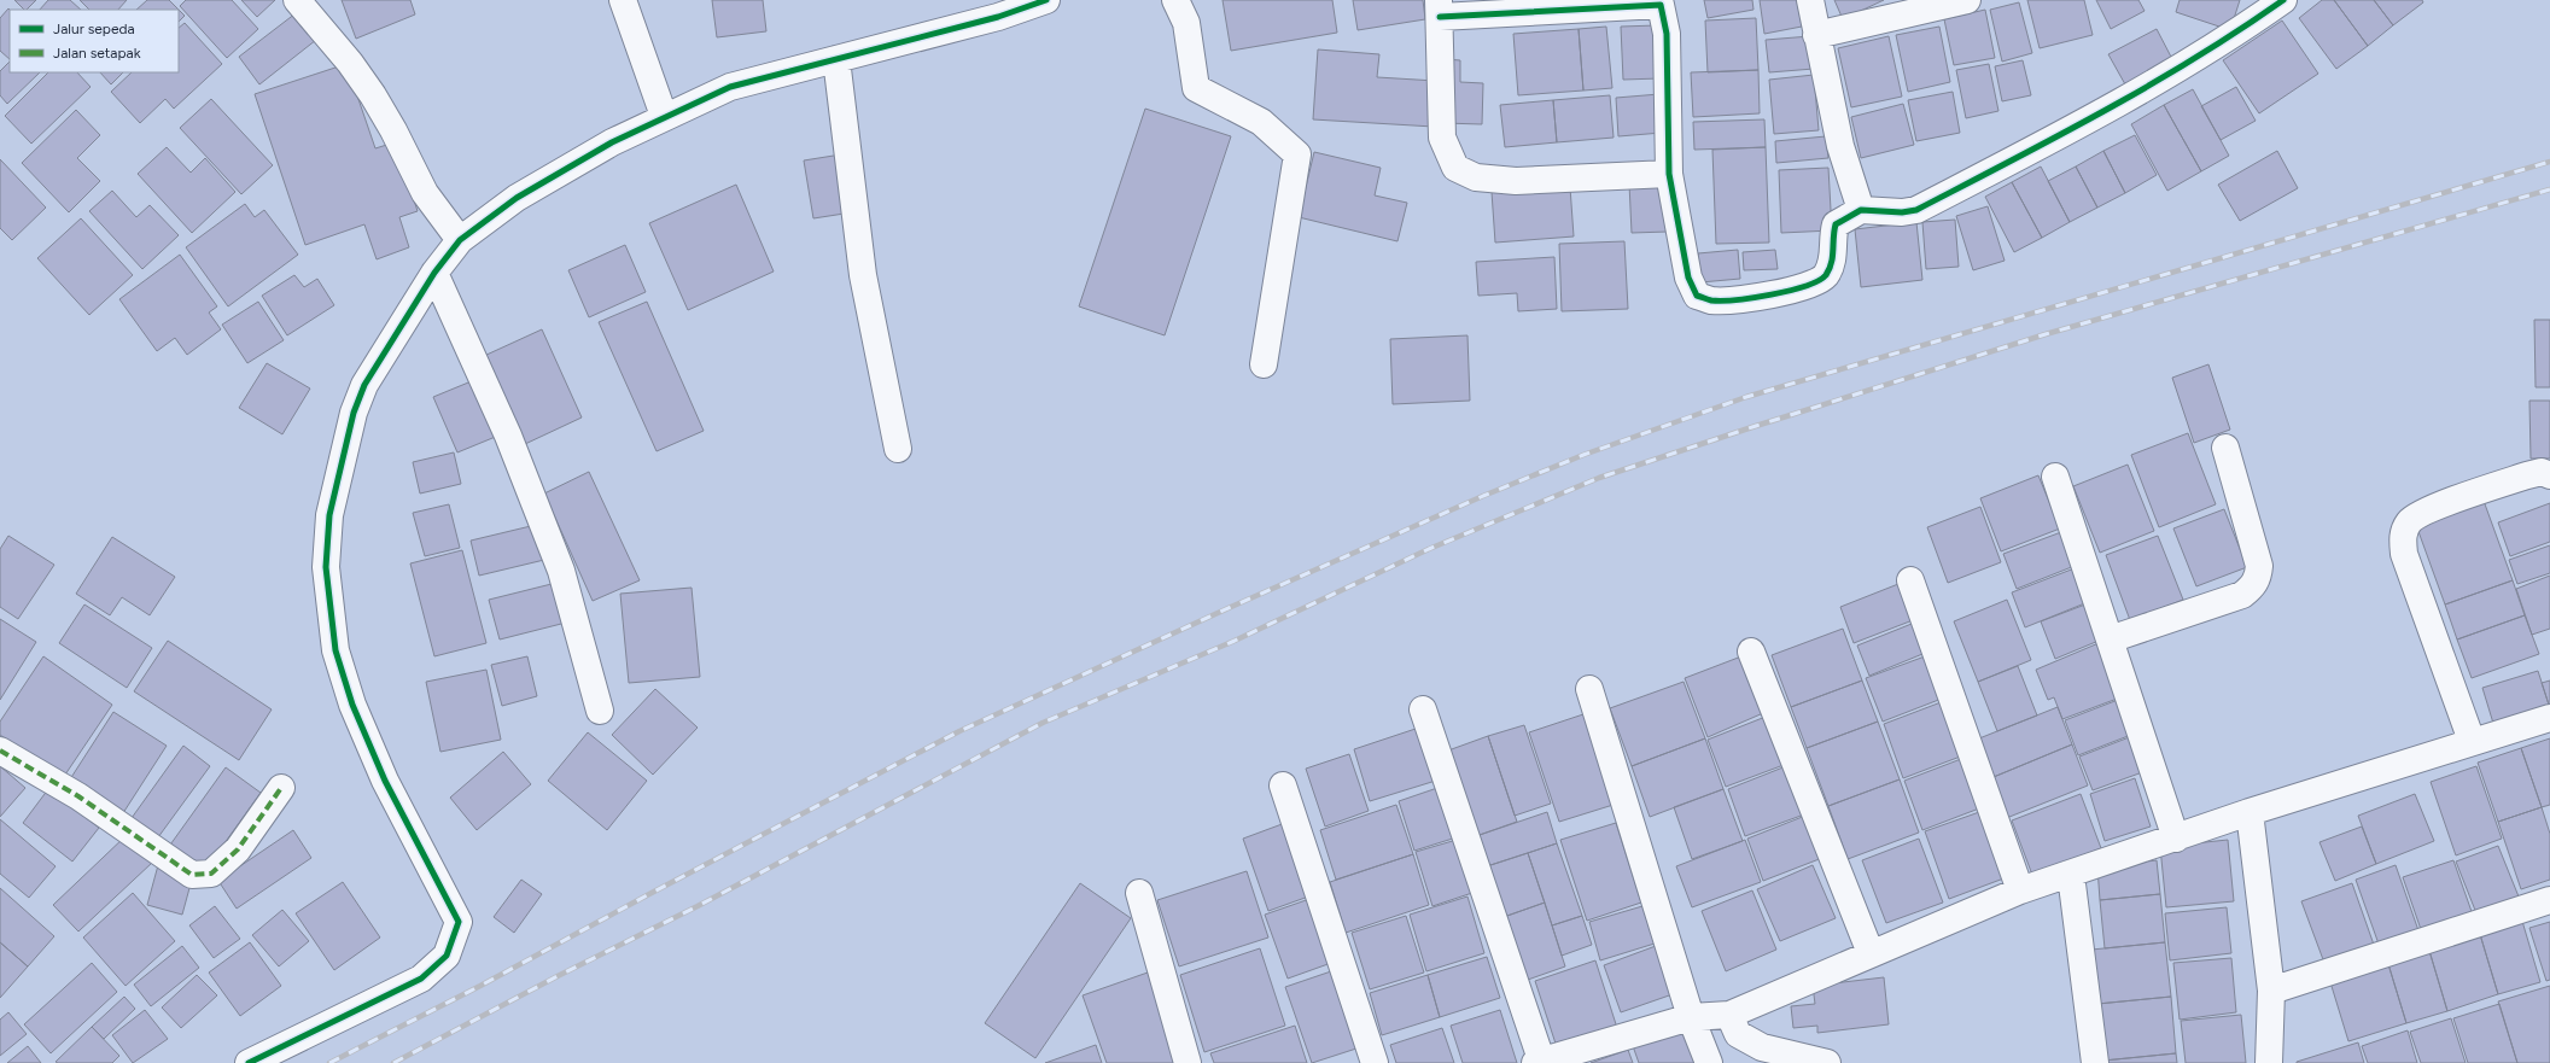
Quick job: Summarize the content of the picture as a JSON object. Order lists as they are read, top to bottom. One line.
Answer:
{"legend":["Jalur sepeda","Jalan setapak"]}
